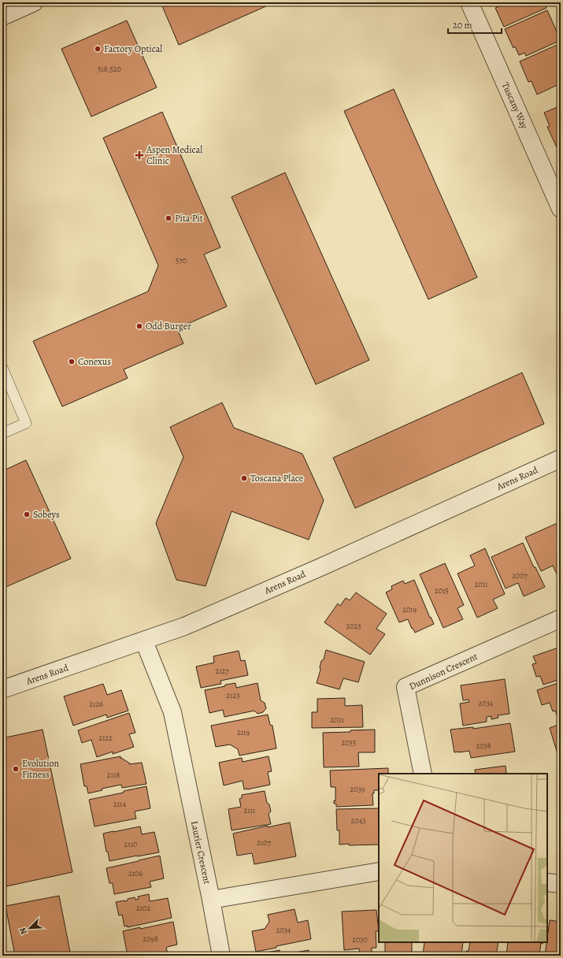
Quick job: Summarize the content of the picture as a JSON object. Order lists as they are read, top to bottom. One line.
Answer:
{"streets":{"street":["Tuscany Way","Arens Road","Dunnison Crescent","Laurier Crescent"]},"crossings":[["Arens Road","Laurier Crescent"]],"places":{"other":["Factory Optical","Pita Pit","Odd Burger","Conexus","Toscana Place","Sobeys","Evolution Fitness"],"health":["Aspen Medical Clinic"]},"house_numbers":["518,520","570","2007","2011","2015","2019","2023","2127","2123","2034","2126","2031","2119","2122","2035","2038","2118","2039","2114","2111","2043","2107","2110","2106","2102","2034","2098","2030"],"scale_bar":"20 m","north":"bottom left"}
